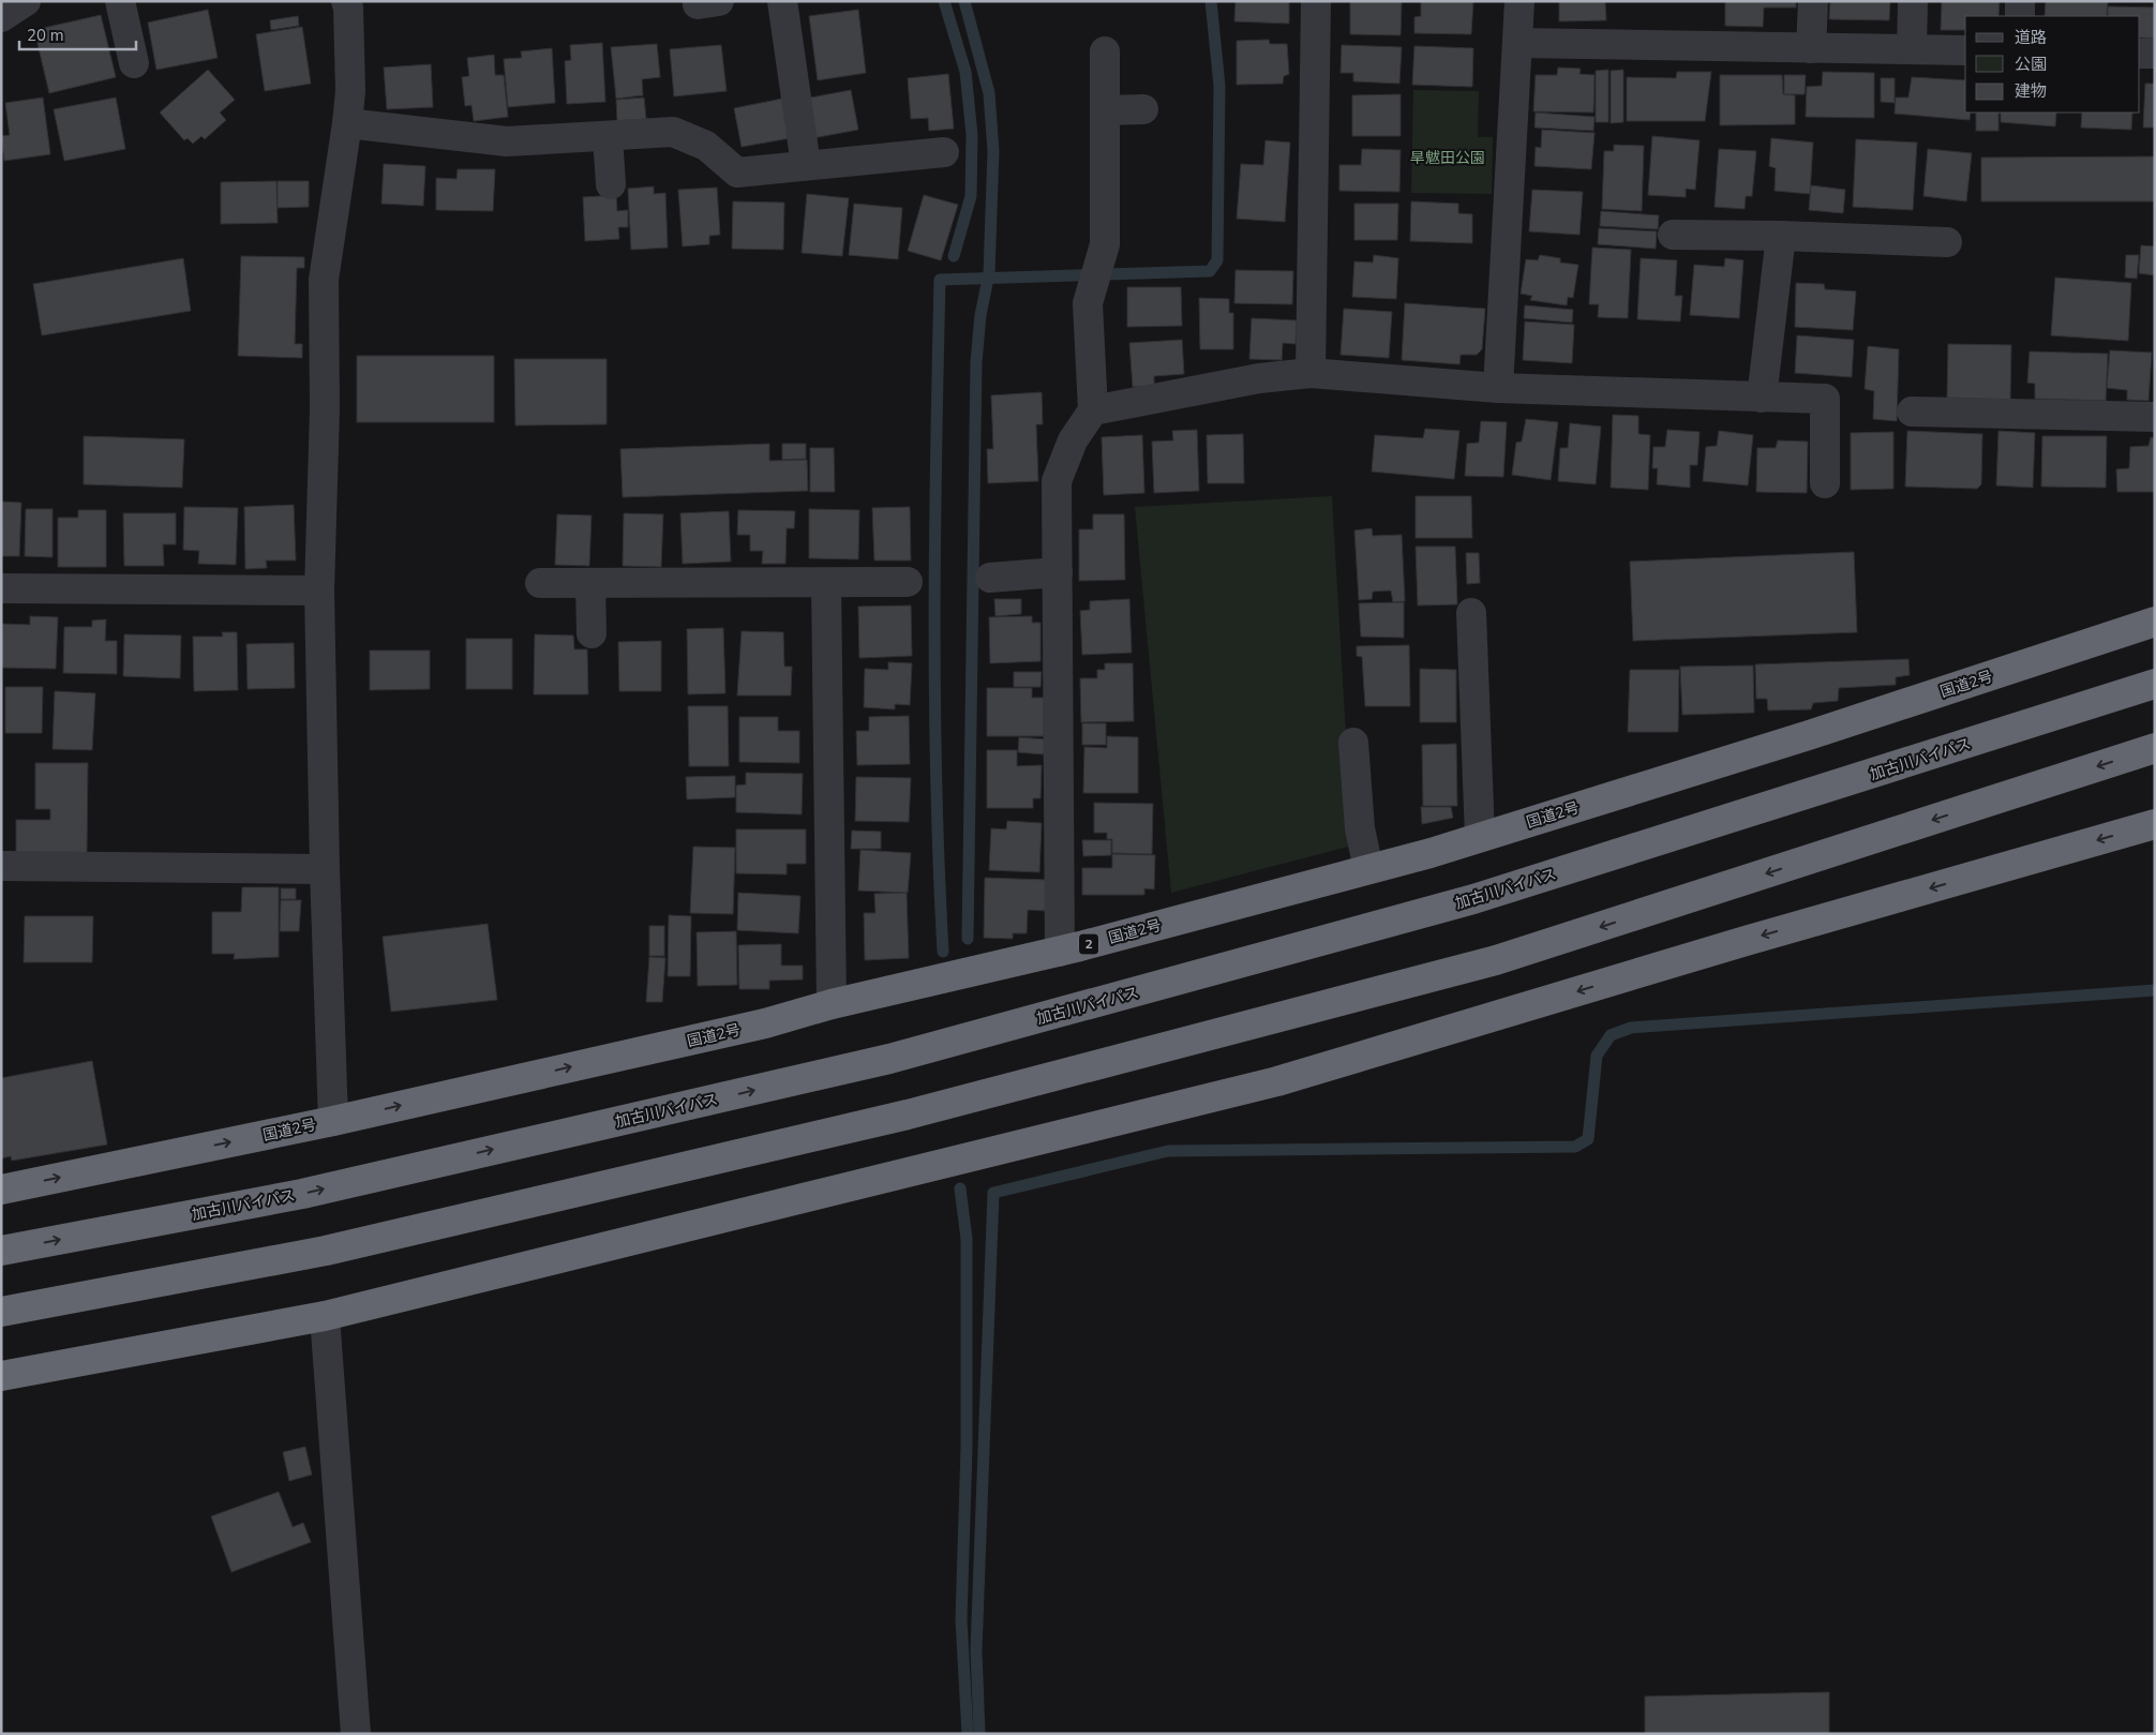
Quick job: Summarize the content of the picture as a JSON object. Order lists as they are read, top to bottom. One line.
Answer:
{"streets":{"highway":["国道2号","加古川バイパス","2"]},"parks":["旱魃田公園"],"legend":["道路","公園","建物"],"scale_bar":"20 m"}
